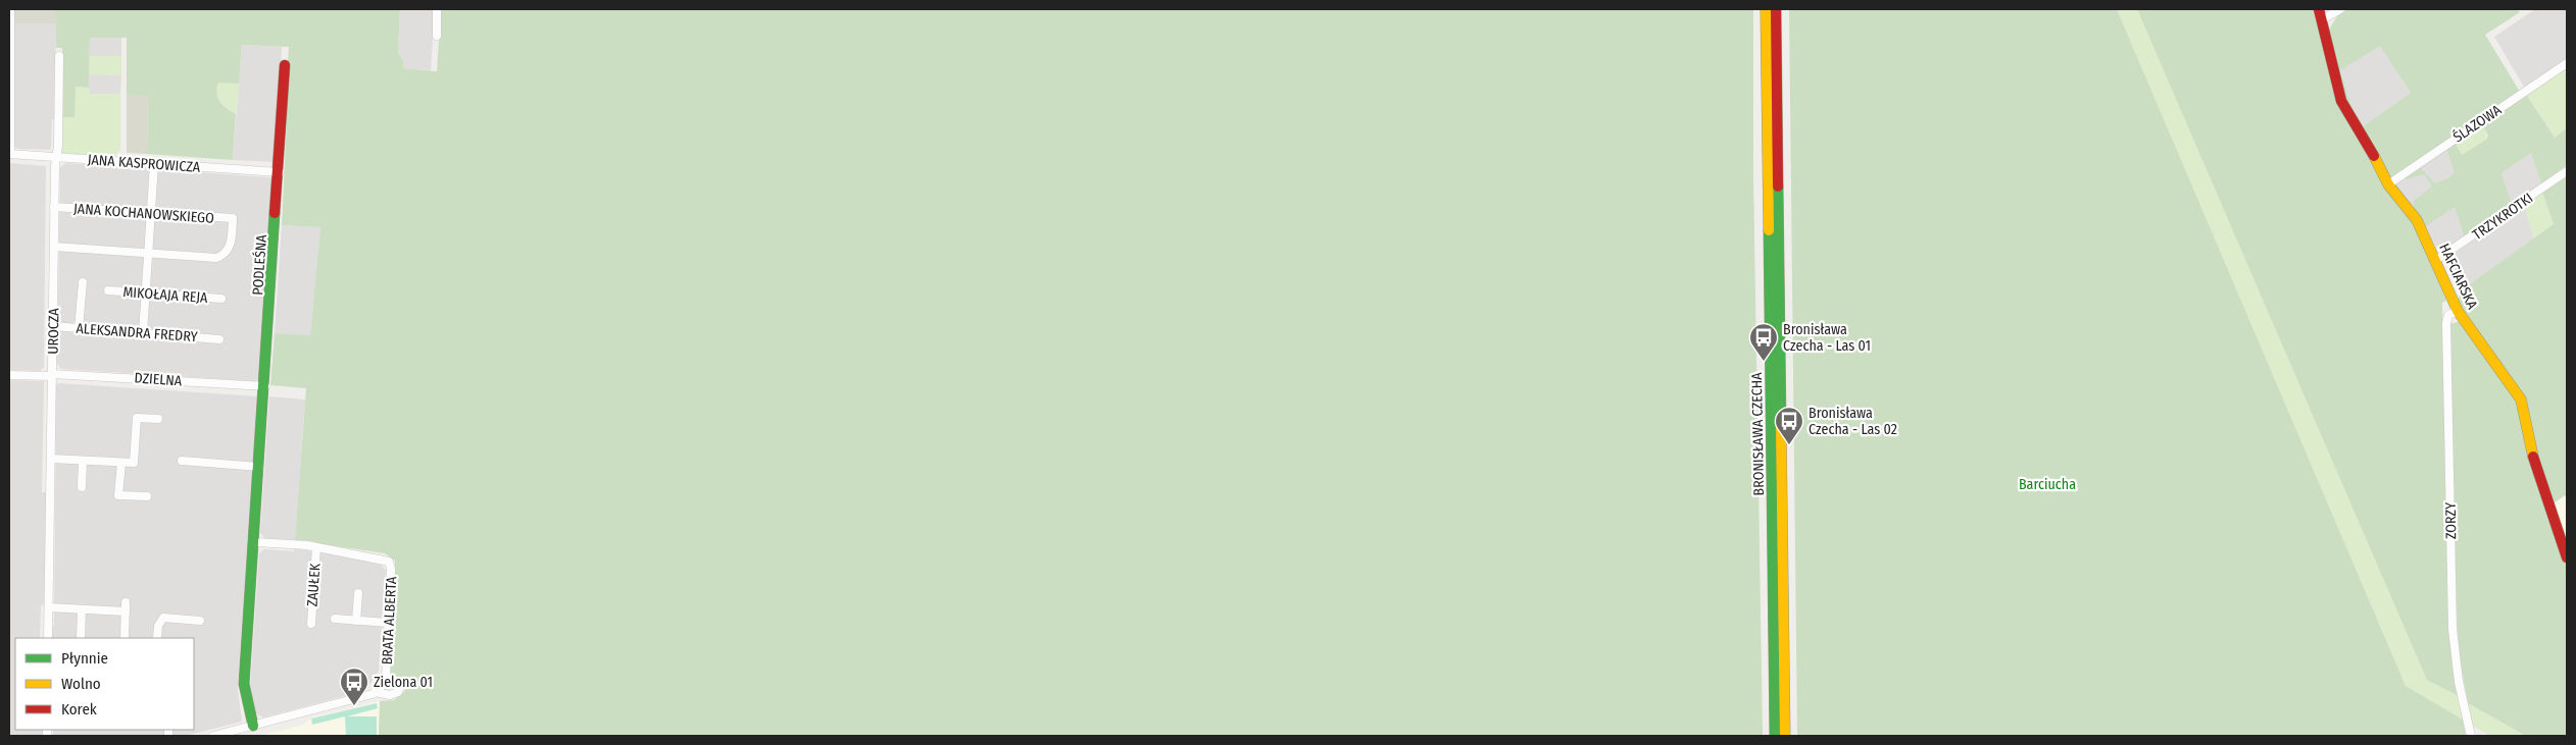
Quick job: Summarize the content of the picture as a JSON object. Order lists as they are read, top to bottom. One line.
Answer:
{"streets":{"main road":["PODLEŚNA","HAFCIARSKA","BRONISŁAWA CZECHA"],"street":["ŚLAZOWA","JANA KASPROWICZA","JANA KOCHANOWSKIEGO","TRZYKROTKI","MIKOŁAJA REJA","UROCZA","ALEKSANDRA FREDRY","DZIELNA","ZORZY","ZAUŁEK","BRATA ALBERTA"]},"crossings":[["ŚLAZOWA","HAFCIARSKA"],["JANA KASPROWICZA","PODLEŚNA"],["JANA KASPROWICZA","UROCZA"],["JANA KOCHANOWSKIEGO","UROCZA"],["TRZYKROTKI","HAFCIARSKA"],["PODLEŚNA","DZIELNA"],["PODLEŚNA","ZAUŁEK"],["HAFCIARSKA","ZORZY"],["UROCZA","ALEKSANDRA FREDRY"],["UROCZA","DZIELNA"],["ZAUŁEK","BRATA ALBERTA"]],"parks":["Barciucha"],"places":{"bus stop":["Bronisława Czecha - Las 01","Bronisława Czecha - Las 02","Zielona 01"]},"legend":["Płynnie","Wolno","Korek"]}
